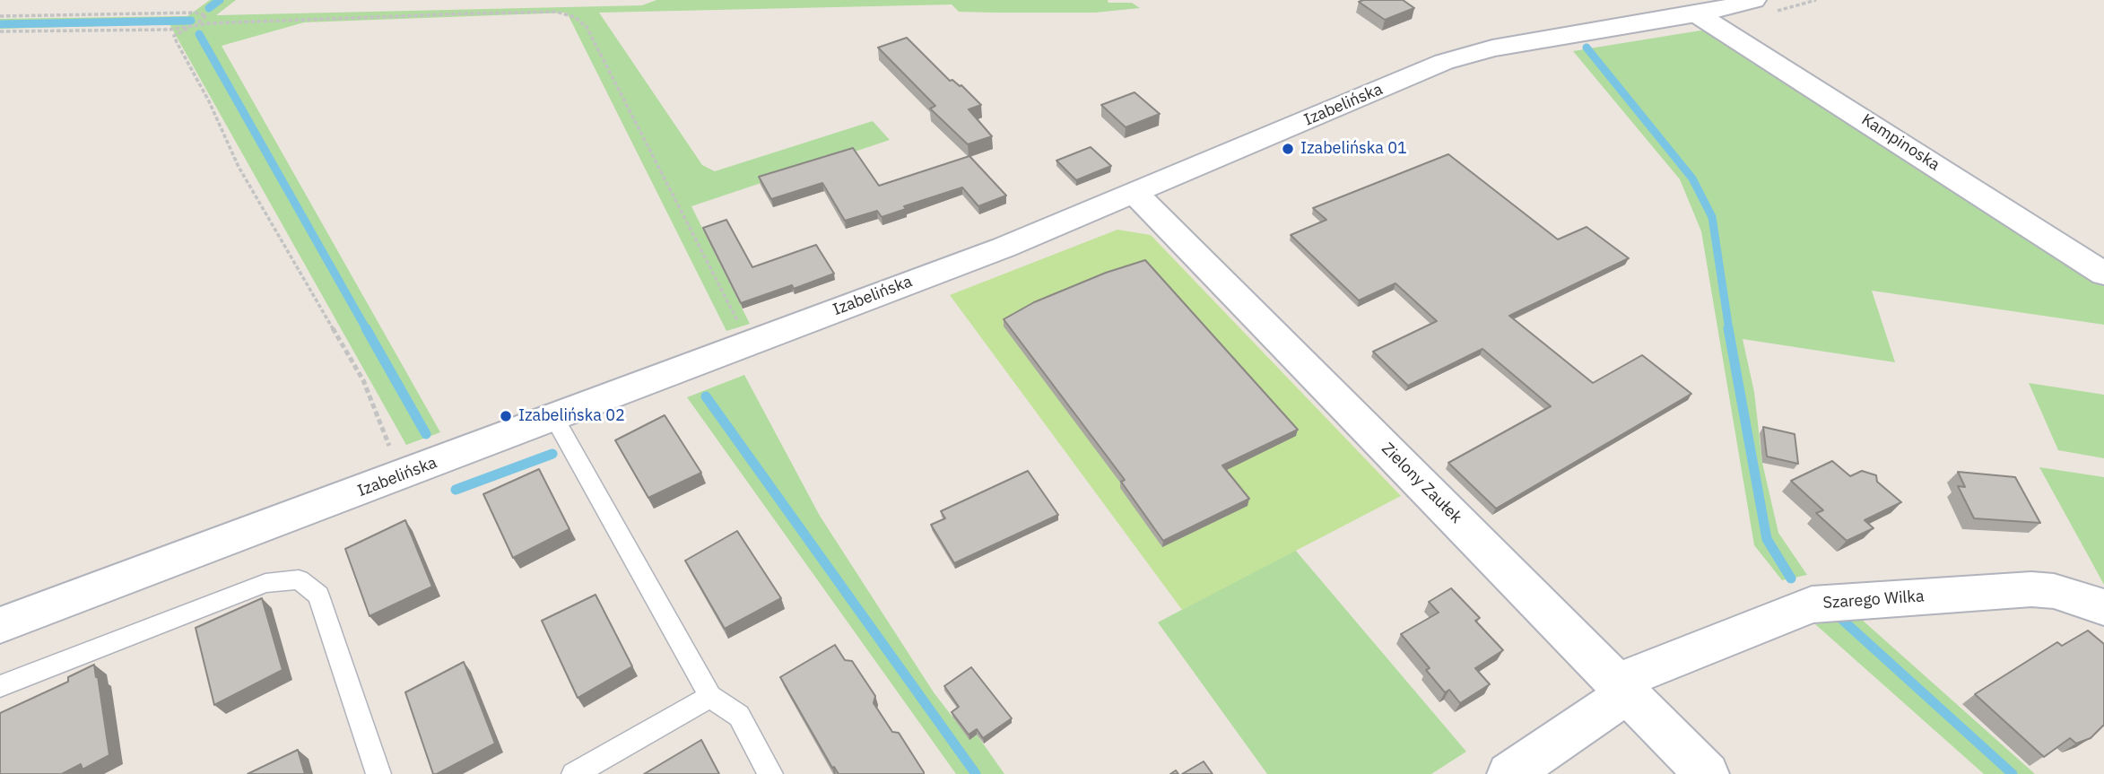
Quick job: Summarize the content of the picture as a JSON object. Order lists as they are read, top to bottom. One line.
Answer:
{"streets":{"street":["Izabelińska","Kampinoska","Zielony Zaułek","Szarego Wilka"]},"crossings":[["Izabelińska","Kampinoska"],["Izabelińska","Zielony Zaułek"],["Zielony Zaułek","Szarego Wilka"]],"places":["Izabelińska 01","Izabelińska 02"]}
